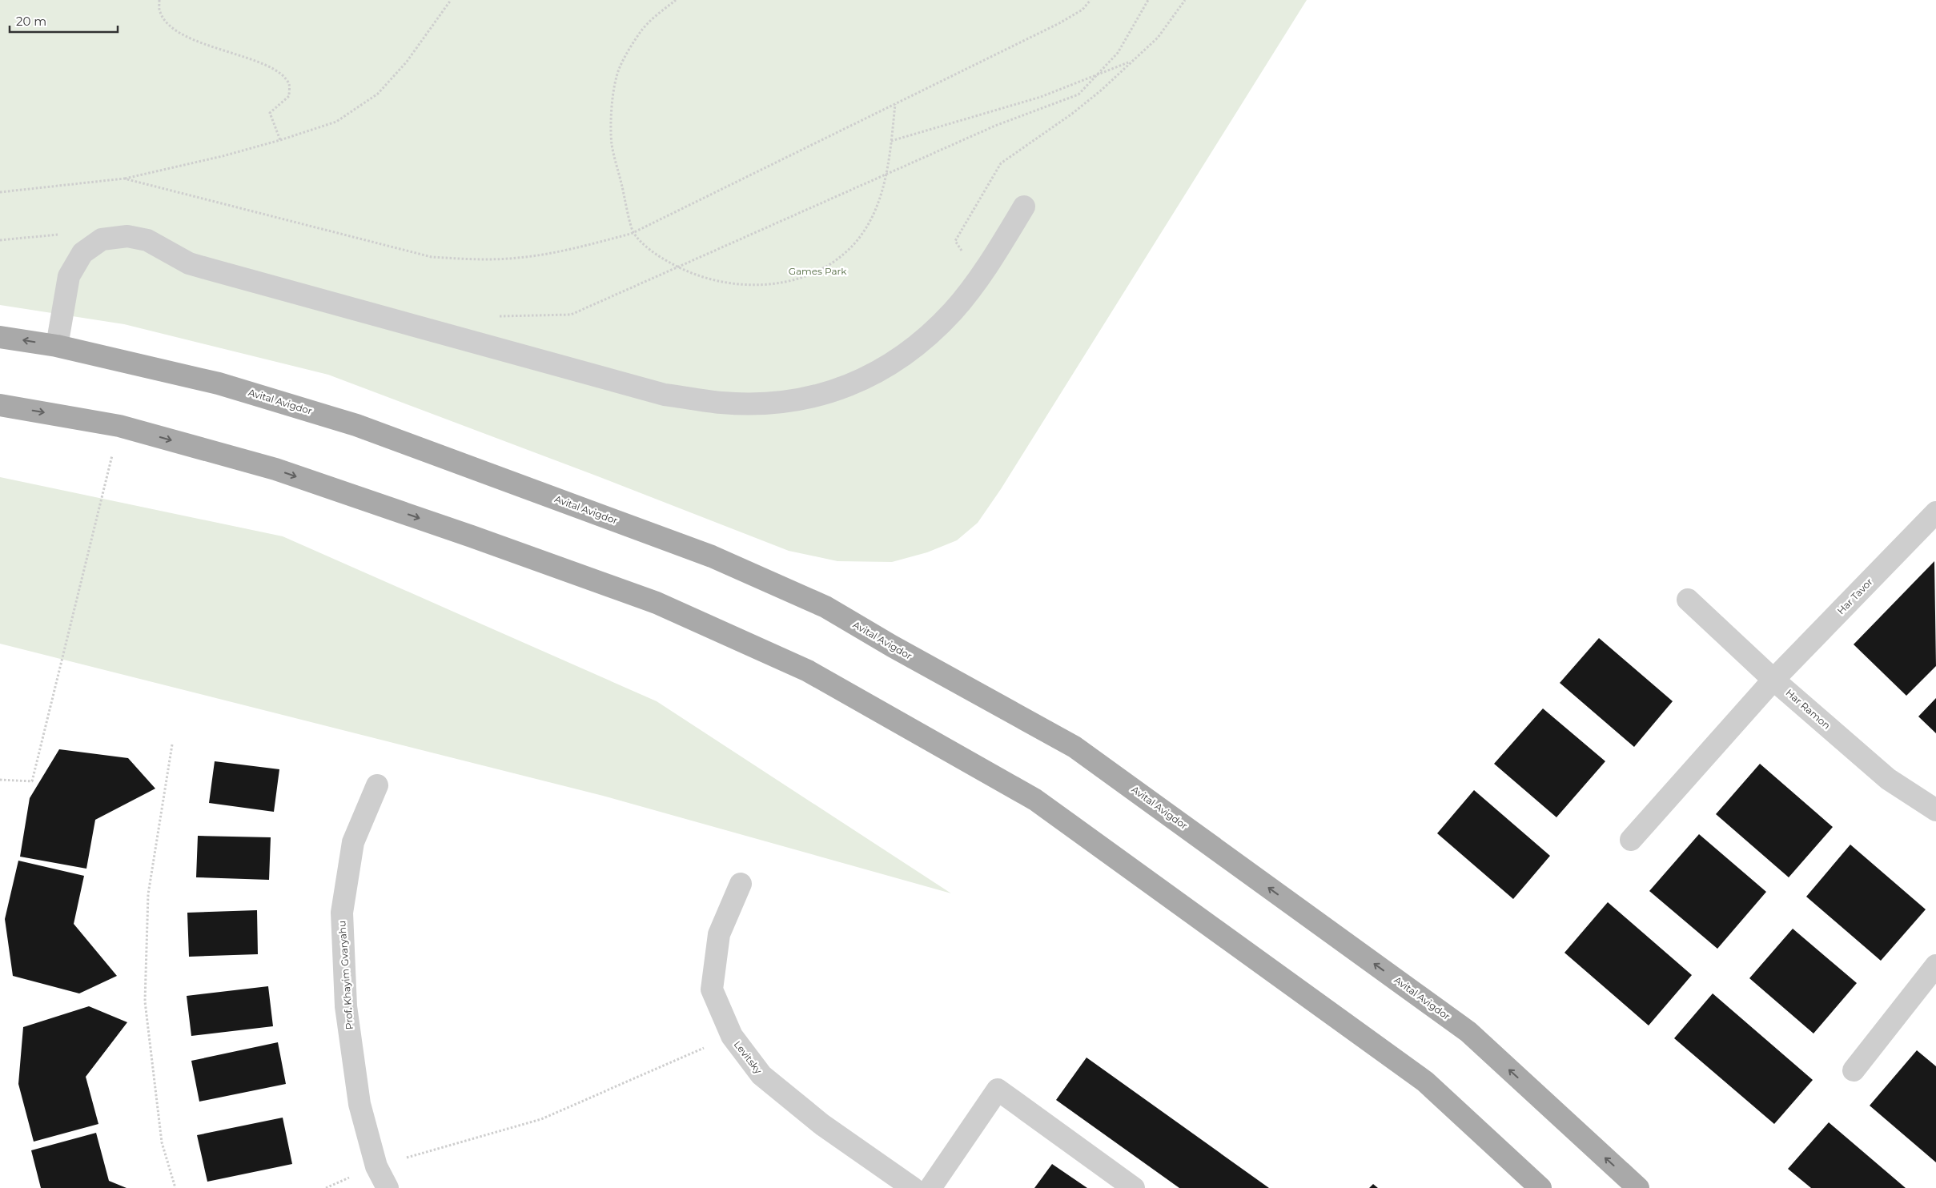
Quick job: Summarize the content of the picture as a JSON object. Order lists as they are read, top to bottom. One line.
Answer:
{"streets":{"main road":["Avital Avigdor"],"street":["Har Tavor","Har Ramon","Prof. Khayim Gvaryahu","Levitsky"]},"crossings":[["Har Tavor","Har Ramon"]],"parks":["Games Park"],"scale_bar":"20 m"}
